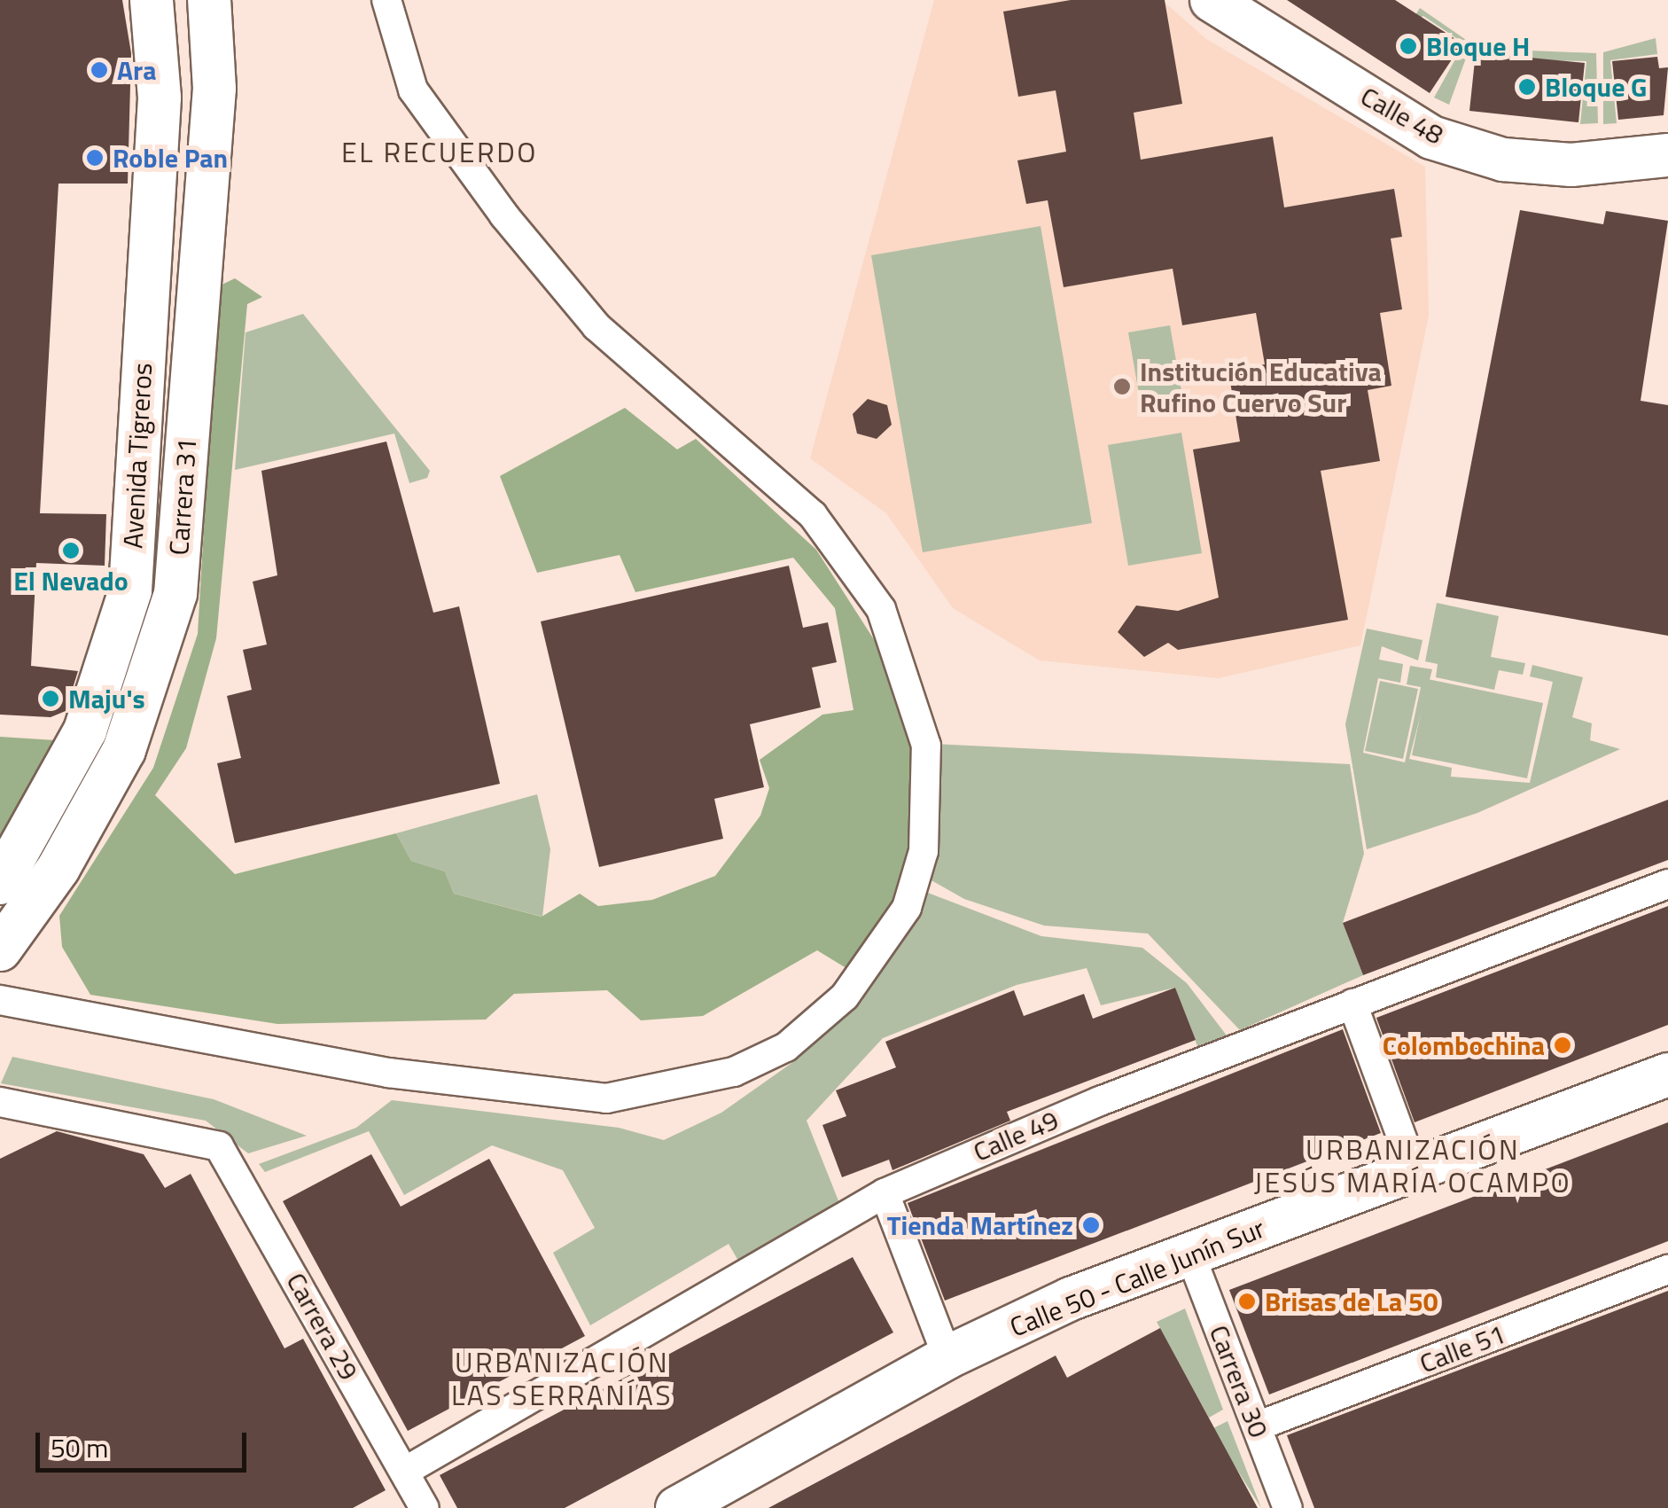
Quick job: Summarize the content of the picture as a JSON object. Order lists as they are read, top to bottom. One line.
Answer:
{"streets":{"main road":["Calle 48","Avenida Tigreros","Carrera 31","Calle 50 - Calle Junín Sur"],"street":["Calle 49","Carrera 29","Calle 51","Carrera 30"]},"crossings":[["Calle 49","Carrera 29"],["Calle 50 - Calle Junín Sur","Carrera 30"],["Calle 51","Carrera 30"]],"districts":["EL RECUERDO","URBANIZACIÓN JESÚS MARÍA OCAMPO","URBANIZACIÓN LAS SERRANÍAS"],"places":["Bloque H","Ara","Bloque G","Roble Pan","Institución Educativa Rufino Cuervo Sur","El Nevado","Maju's","Colombochina","Tienda Martínez","Brisas de La 50"],"scale_bar":"50 m"}
